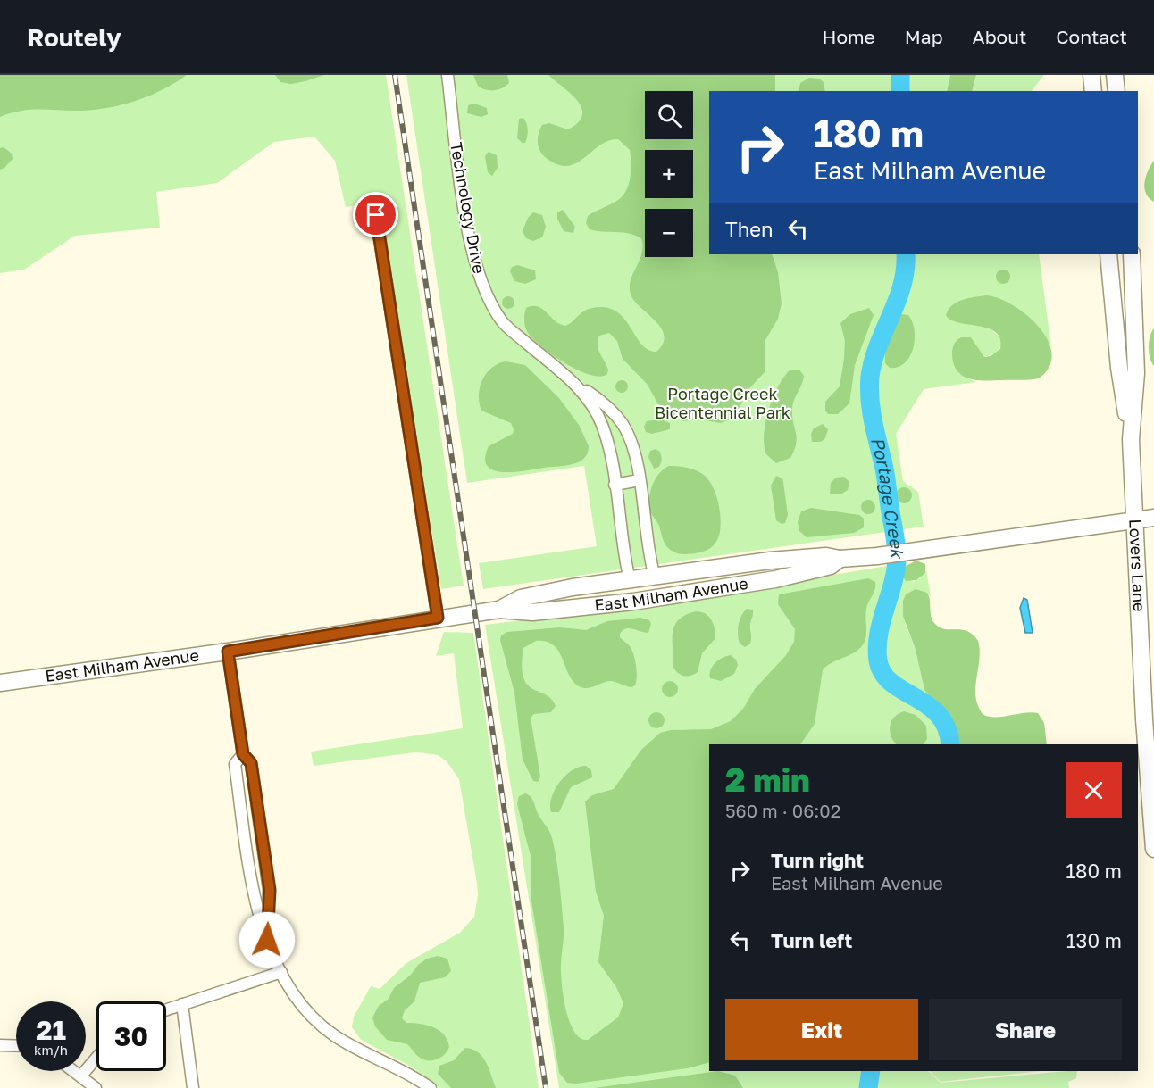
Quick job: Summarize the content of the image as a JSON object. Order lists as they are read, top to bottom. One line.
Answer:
{"streets":{"street":["Technology Drive","Lovers Lane","East Milham Avenue"]},"crossings":[["Technology Drive","East Milham Avenue"],["Lovers Lane","East Milham Avenue"]],"water":["Portage Creek"],"parks":["Portage Creek Bicentennial Park"],"page":{"header":"Routely","nav":["Home","Map","About","Contact"],"map_buttons":["+","−"],"turn":["180 m","East Milham Avenue"],"then":"Then","heading":["2 min","560 m · 06:02"],"list":[{"name":"Turn right","note":"East Milham Avenue","value":"180 m"},{"name":"Turn left","value":"130 m"}],"buttons":["Exit","Share"],"speed":"21 km/h","limit":"30"}}
